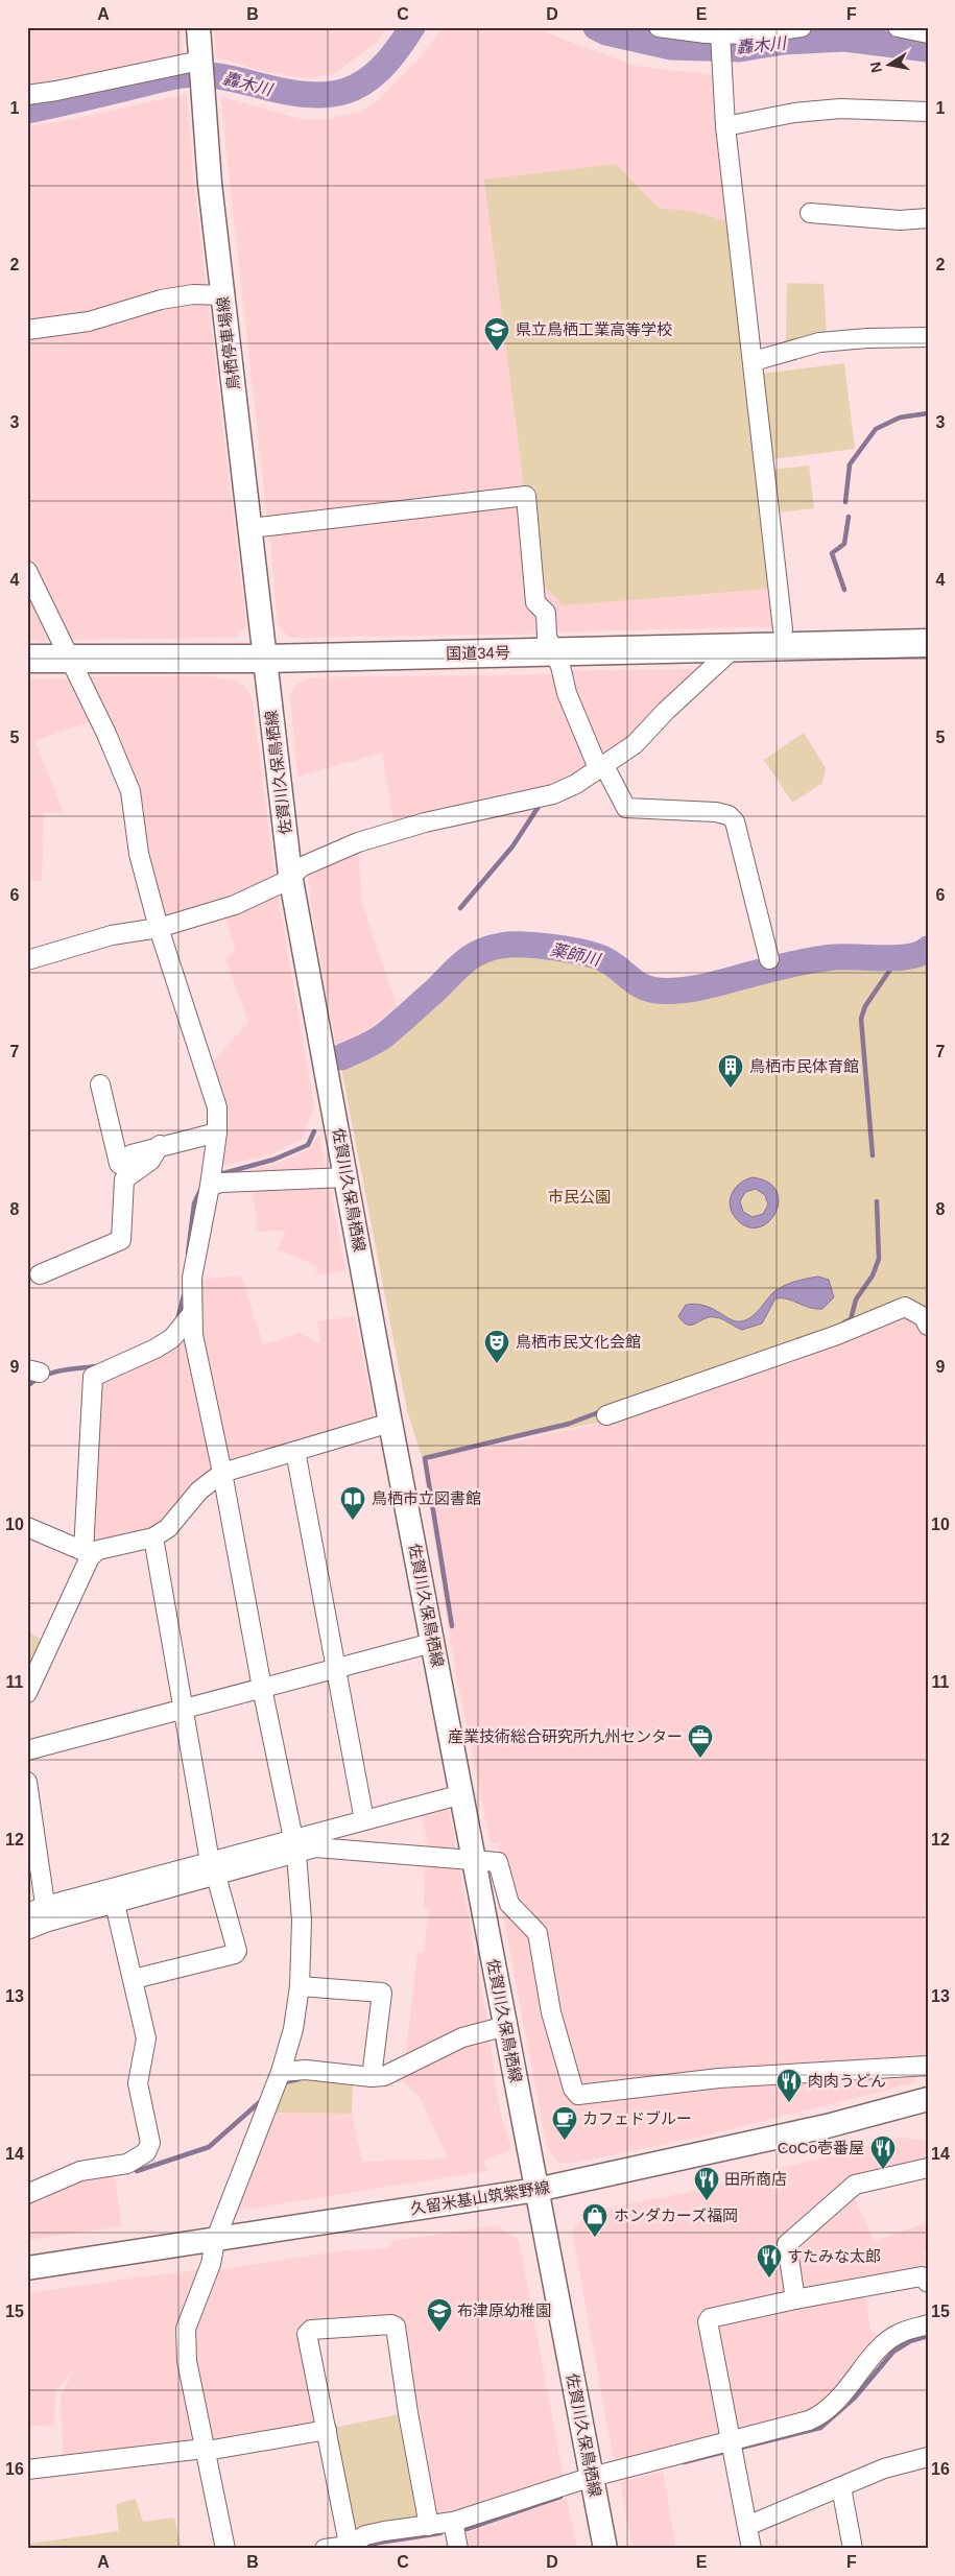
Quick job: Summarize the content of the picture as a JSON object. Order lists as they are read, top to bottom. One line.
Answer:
{"streets":{"highway":["国道34号"],"main road":["鳥栖停車場線","佐賀川久保鳥栖線","久留米基山筑紫野線"]},"crossings":[["鳥栖停車場線","国道34号"],["鳥栖停車場線","佐賀川久保鳥栖線"],["国道34号","佐賀川久保鳥栖線"],["佐賀川久保鳥栖線","久留米基山筑紫野線"]],"water":["轟木川","薬師川"],"parks":["市民公園"],"places":{"school or university":["県立鳥栖工業高等学校","布津原幼稚園"],"building":["鳥栖市民体育館"],"theatre":["鳥栖市民文化会館"],"library":["鳥栖市立図書館"],"office":["産業技術総合研究所九州センター"],"restaurant":["肉肉うどん","CoCo壱番屋","田所商店","すたみな太郎"],"cafe":["カフェドブルー"],"shop":["ホンダカーズ福岡"]},"north":"left","grid":{"columns":["A","B","C","D","E","F"],"rows":["1","2","3","4","5","6","7","8","9","10","11","12","13","14","15","16"]}}
